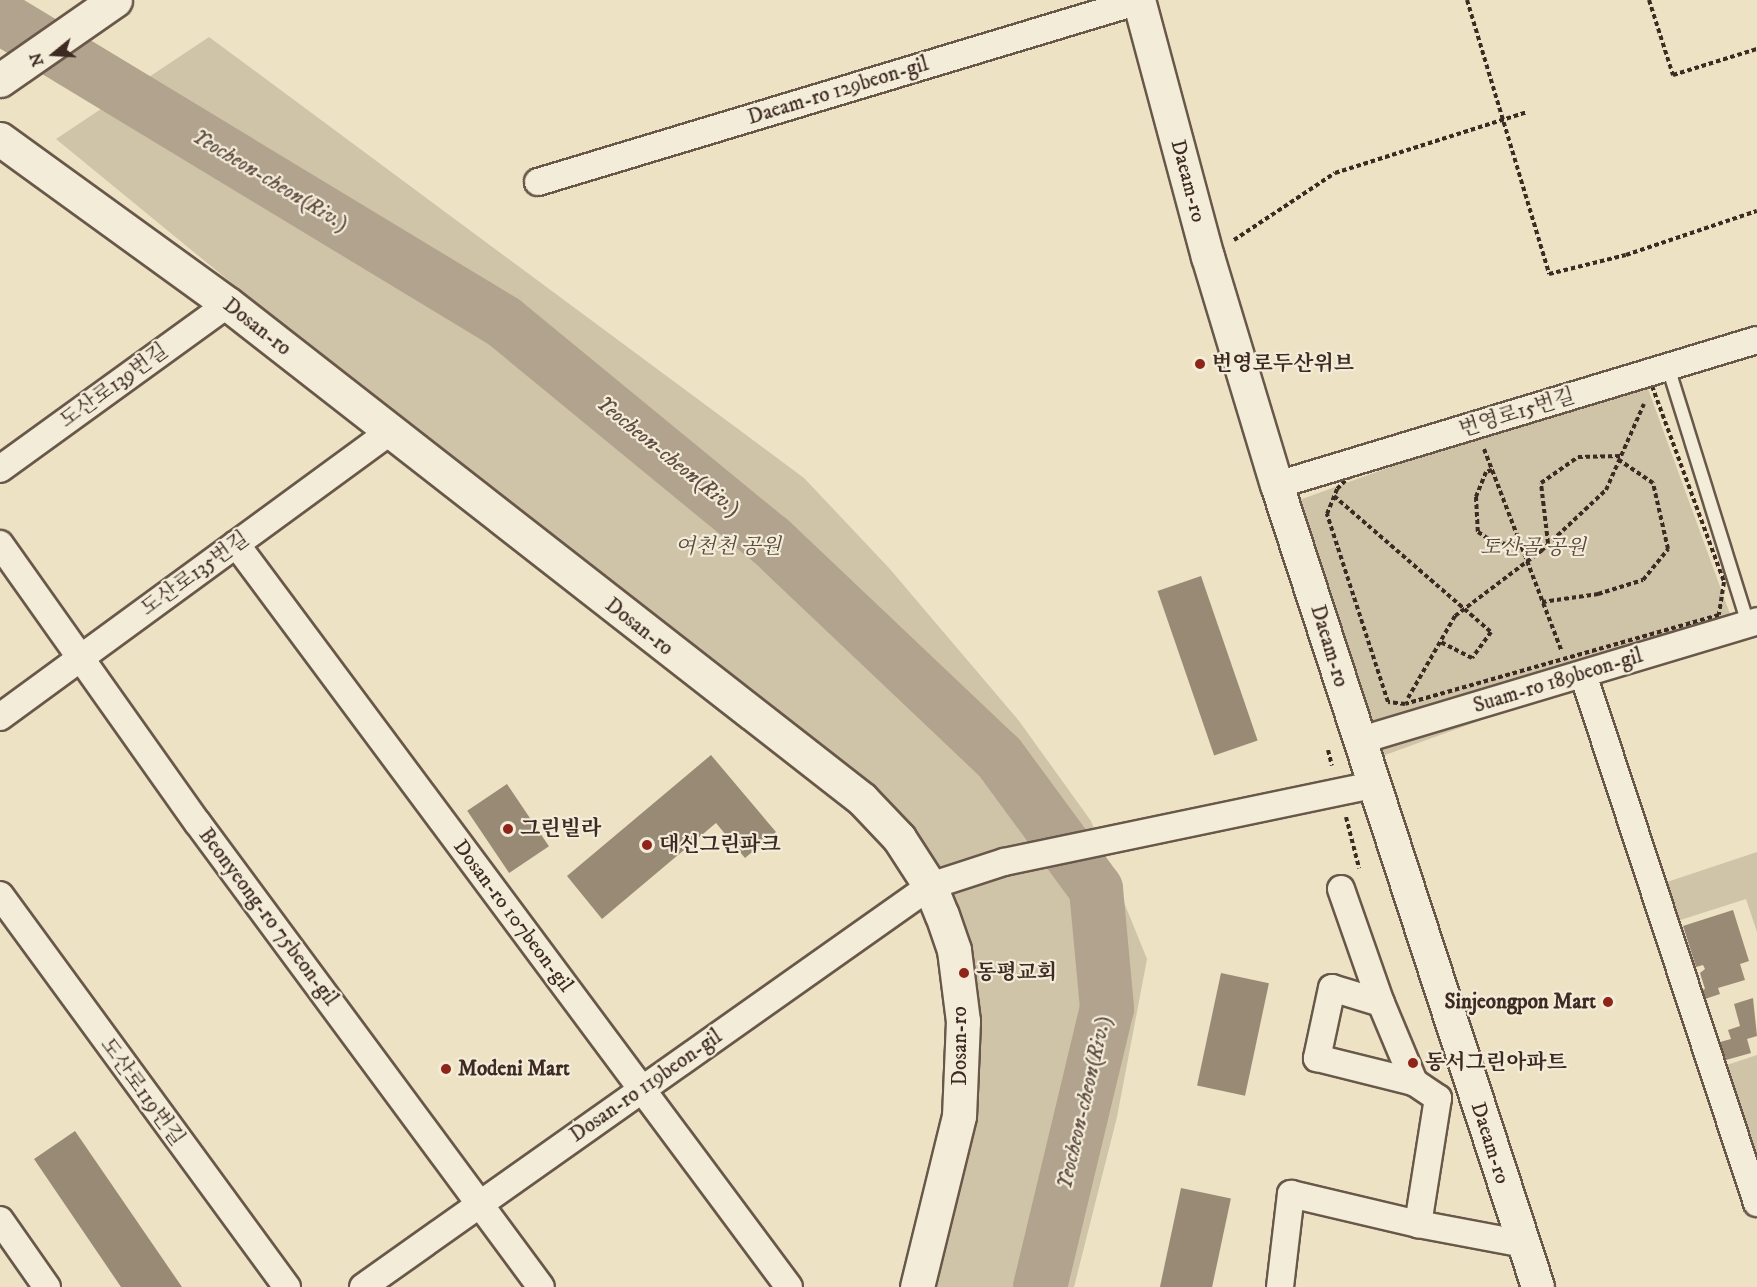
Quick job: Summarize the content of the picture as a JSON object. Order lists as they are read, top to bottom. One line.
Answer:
{"streets":{"main road":["Dosan-ro"],"street":["Daeam-ro 129beon-gil","Daeam-ro","도산로139번길","번영로15번길","도산로135번길","Suam-ro 189beon-gil","Dosan-ro 107beon-gil","Beonyeong-ro 75beon-gil","Dosan-ro 119beon-gil","도산로119번길"]},"crossings":[["Daeam-ro 129beon-gil","Daeam-ro"],["Daeam-ro","번영로15번길"],["Daeam-ro","Suam-ro 189beon-gil"],["Daeam-ro","Dosan-ro 119beon-gil"],["Dosan-ro","도산로139번길"],["Dosan-ro","도산로135번길"],["Dosan-ro","Dosan-ro 119beon-gil"],["도산로135번길","Dosan-ro 107beon-gil"],["도산로135번길","Beonyeong-ro 75beon-gil"],["Dosan-ro 107beon-gil","Dosan-ro 119beon-gil"],["Beonyeong-ro 75beon-gil","Dosan-ro 119beon-gil"]],"water":["Yeocheon-cheon(Riv.)"],"parks":["여천천 공원","도산골 공원"],"places":["번영로두산위브","그린빌라","대신그린파크","동평교회","Sinjeongpon Mart","동서그린아파트","Modeni Mart"],"north":"left"}
